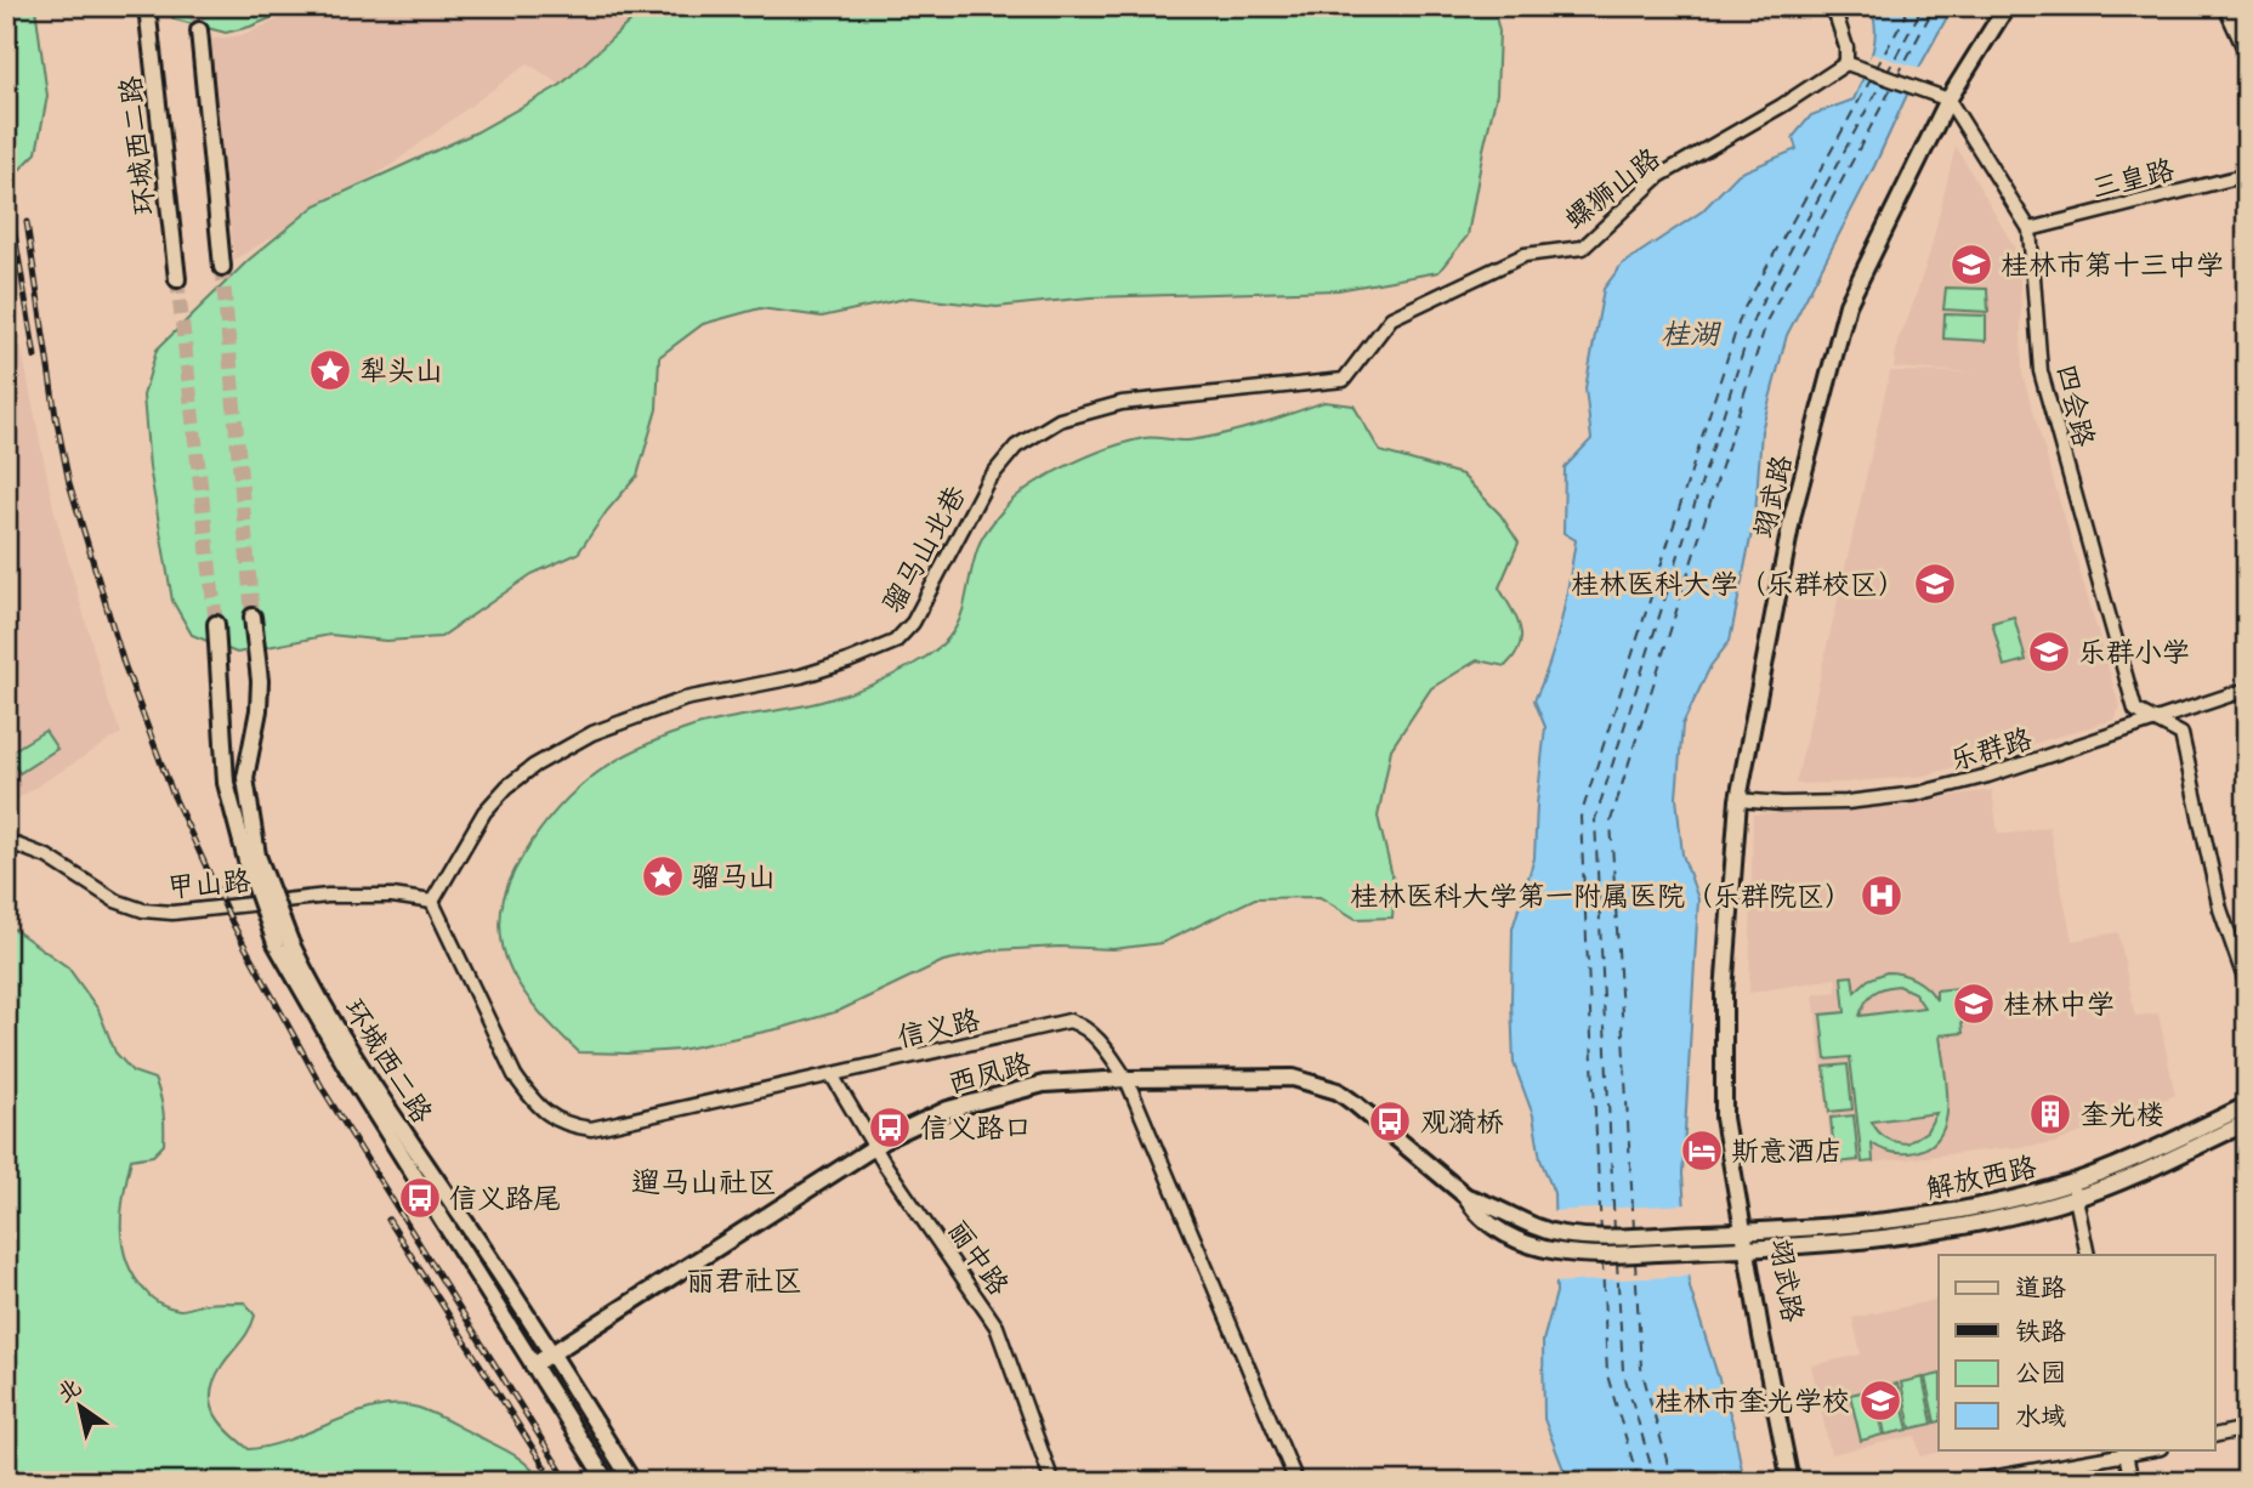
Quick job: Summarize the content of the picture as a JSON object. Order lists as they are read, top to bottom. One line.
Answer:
{"streets":{"main road":["环城西二路","翊武路","西凤路","解放西路"],"street":["三皇路","螺狮山路","四会路","骝马山北巷","乐群路","甲山路","信义路","丽中路"]},"crossings":[["环城西二路","西凤路"],["三皇路","四会路"],["螺狮山路","骝马山北巷"],["四会路","翊武路"],["四会路","乐群路"],["翊武路","乐群路"],["翊武路","解放西路"],["骝马山北巷","甲山路"],["骝马山北巷","信义路"],["甲山路","信义路"],["信义路","西凤路"],["信义路","丽中路"],["西凤路","解放西路"],["西凤路","丽中路"]],"districts":["遛马山社区","丽君社区"],"water":["桂湖"],"places":{"school or university":["桂林市第十三中学","桂林医科大学（乐群校区）","乐群小学","桂林中学","桂林市奎光学校"],"place":["犁头山","骝马山"],"hospital":["桂林医科大学第一附属医院（乐群院区）"],"building":["奎光楼"],"bus stop":["观漪桥","信义路口","信义路尾"],"hotel":["斯意酒店"]},"legend":["道路","铁路","公园","水域"],"north":"top left"}
